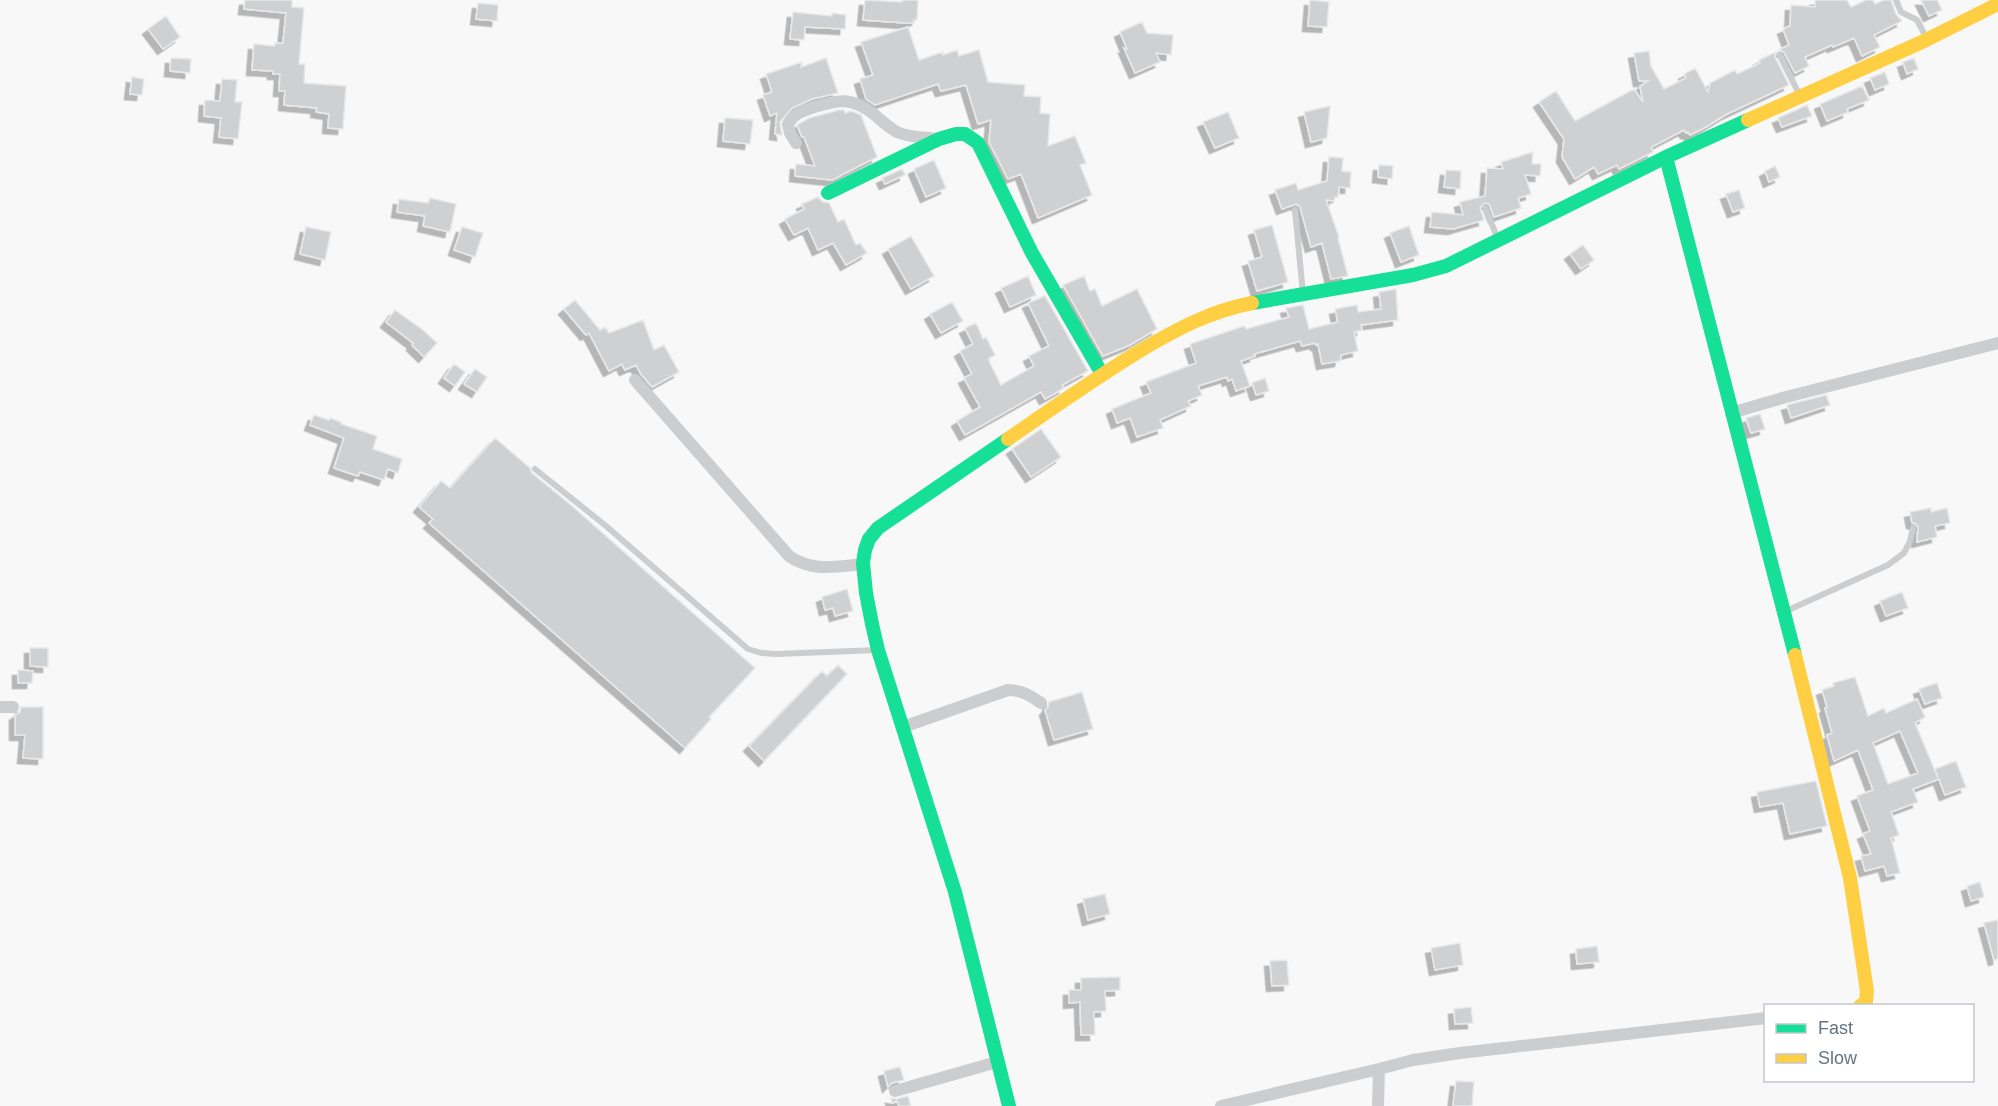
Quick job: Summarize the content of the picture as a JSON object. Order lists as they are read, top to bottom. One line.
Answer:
{"legend":["Fast","Slow"]}
